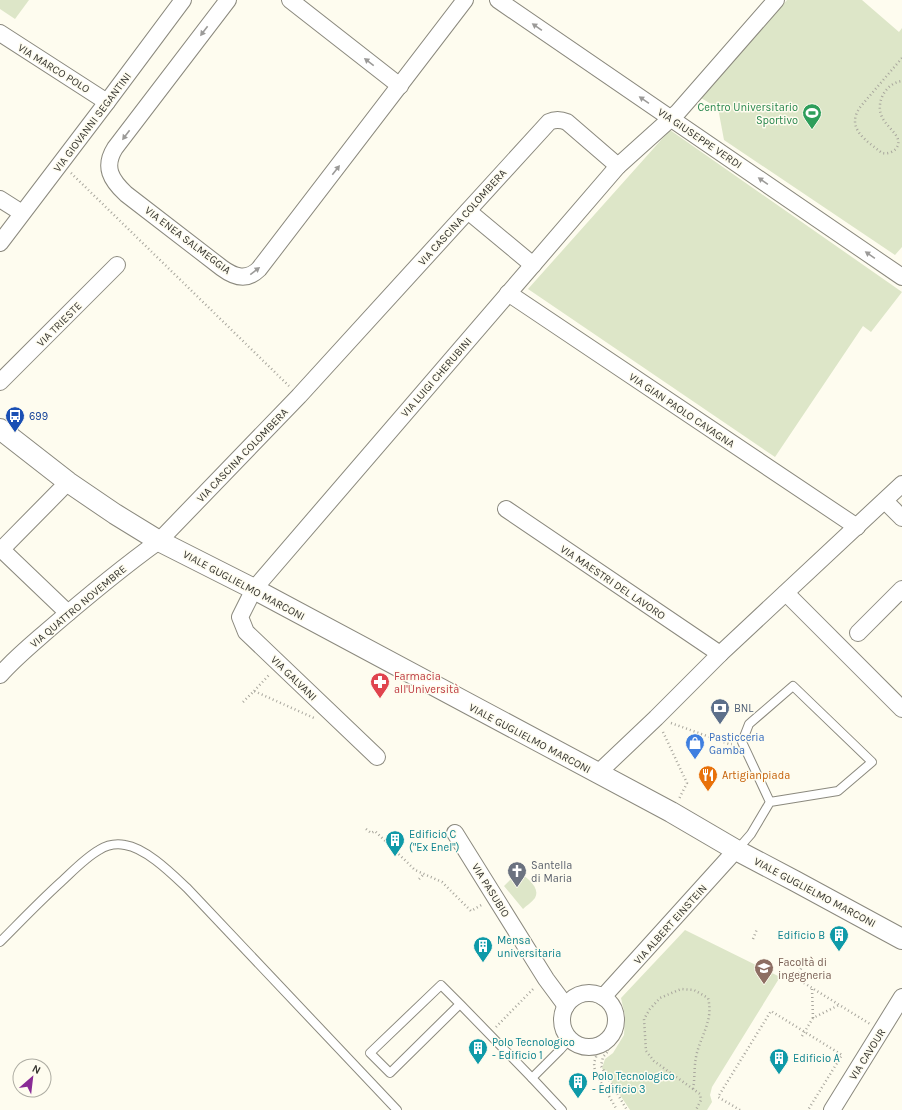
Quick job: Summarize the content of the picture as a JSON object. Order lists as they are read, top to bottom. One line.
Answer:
{"streets":{"street":["VIA MARCO POLO","VIA GIOVANNI SEGANTINI","VIA GIUSEPPE VERDI","VIA CASCINA COLOMBERA","VIA ENEA SALMEGGIA","VIA TRIESTE","VIA LUIGI CHERUBINI","VIA GIAN PAOLO CAVAGNA","VIA MAESTRI DEL LAVORO","VIALE GUGLIELMO MARCONI","VIA QUATTRO NOVEMBRE","VIA GALVANI","VIA PASUBIO","VIA ALBERT EINSTEIN","VIA CAVOUR"]},"crossings":[["VIA MARCO POLO","VIA GIOVANNI SEGANTINI"],["VIA CASCINA COLOMBERA","VIA LUIGI CHERUBINI"],["VIA CASCINA COLOMBERA","VIALE GUGLIELMO MARCONI"],["VIA CASCINA COLOMBERA","VIA QUATTRO NOVEMBRE"],["VIA LUIGI CHERUBINI","VIA GIAN PAOLO CAVAGNA"],["VIA LUIGI CHERUBINI","VIALE GUGLIELMO MARCONI"],["VIA LUIGI CHERUBINI","VIA GALVANI"],["VIALE GUGLIELMO MARCONI","VIA QUATTRO NOVEMBRE"],["VIALE GUGLIELMO MARCONI","VIA GALVANI"],["VIALE GUGLIELMO MARCONI","VIA ALBERT EINSTEIN"],["VIA PASUBIO","VIA ALBERT EINSTEIN"]],"one_way":["VIA GIUSEPPE VERDI"],"places":{"sports":["Centro Universitario Sportivo"],"bus stop":["699"],"pharmacy":["Farmacia all'Università"],"bank":["BNL"],"shop":["Pasticceria Gamba"],"restaurant":["Artigianpiada"],"building":["Edificio C (\"Ex Enel\")","Edificio B","Mensa universitaria","Polo Tecnologico - Edificio 1","Edificio A","Polo Tecnologico - Edificio 3"],"church":["Santella di Maria"],"school or university":["Facoltà di ingegneria"]},"north":"top right"}
